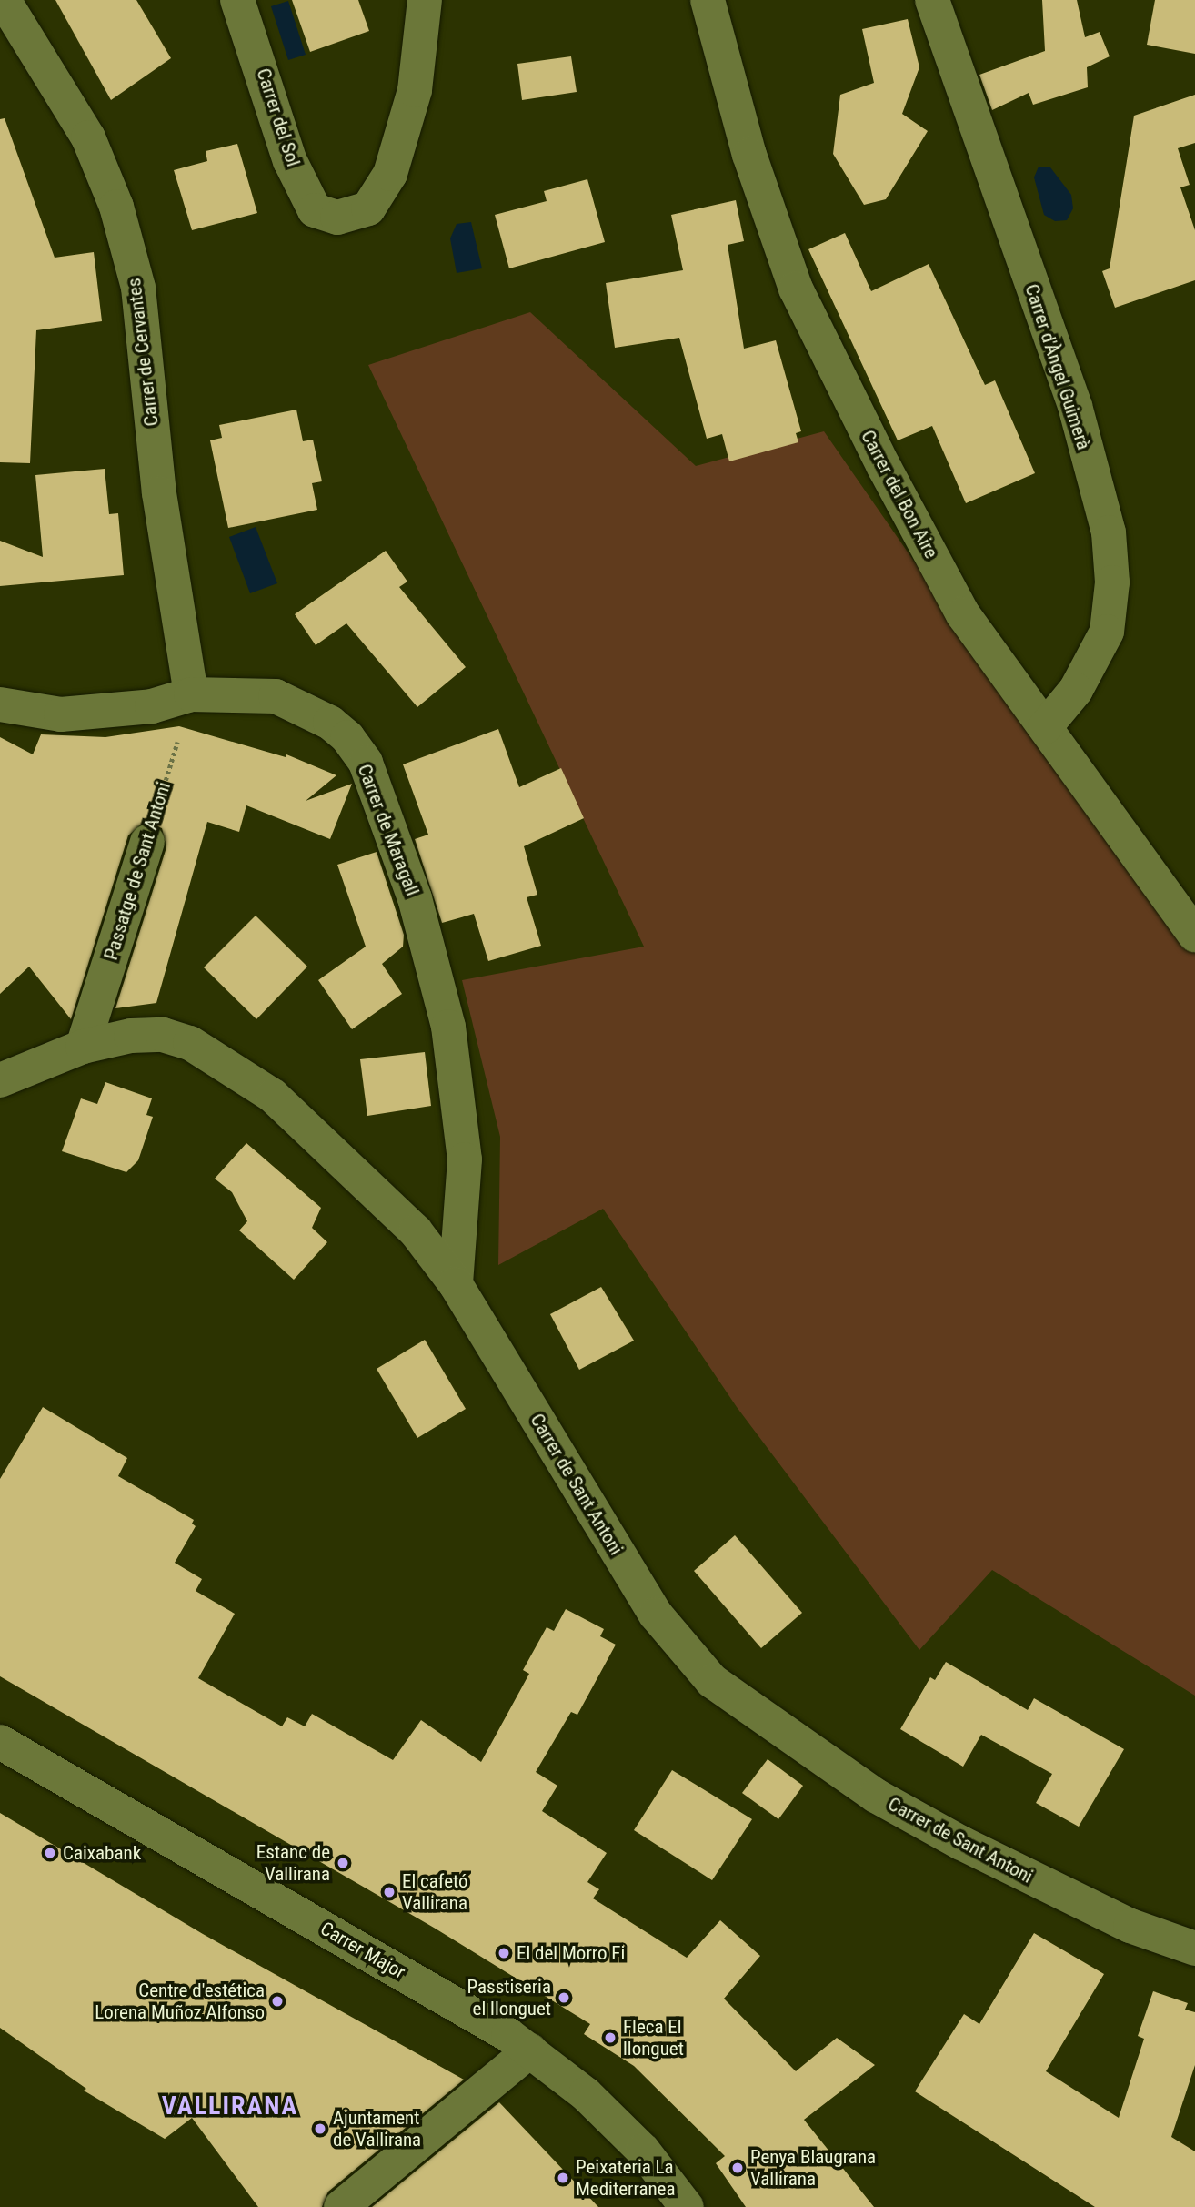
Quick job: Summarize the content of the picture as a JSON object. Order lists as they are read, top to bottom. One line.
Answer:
{"streets":{"street":["Carrer del Sol","Carrer de Cervantes","Carrer d'Àngel Guimerà","Carrer del Bon Aire","Carrer de Maragall","Passatge de Sant Antoni","Carrer de Sant Antoni","Carrer Major"]},"crossings":[["Carrer de Cervantes","Carrer de Maragall"],["Carrer de Cervantes","Passatge de Sant Antoni"],["Carrer d'Àngel Guimerà","Carrer del Bon Aire"],["Carrer de Maragall","Passatge de Sant Antoni"],["Carrer de Maragall","Carrer de Sant Antoni"],["Passatge de Sant Antoni","Carrer de Sant Antoni"]],"districts":["VALLIRANA"],"places":["Caixabank","Estanc de Vallirana","El cafetó Vallirana","El del Morro Fi","Passtiseria el llonguet","Centre d'estética Lorena Muñoz Alfonso","Fleca El llonguet","Ajuntament de Vallirana","Penya Blaugrana Vallirana","Peixateria La Mediterranea"]}
